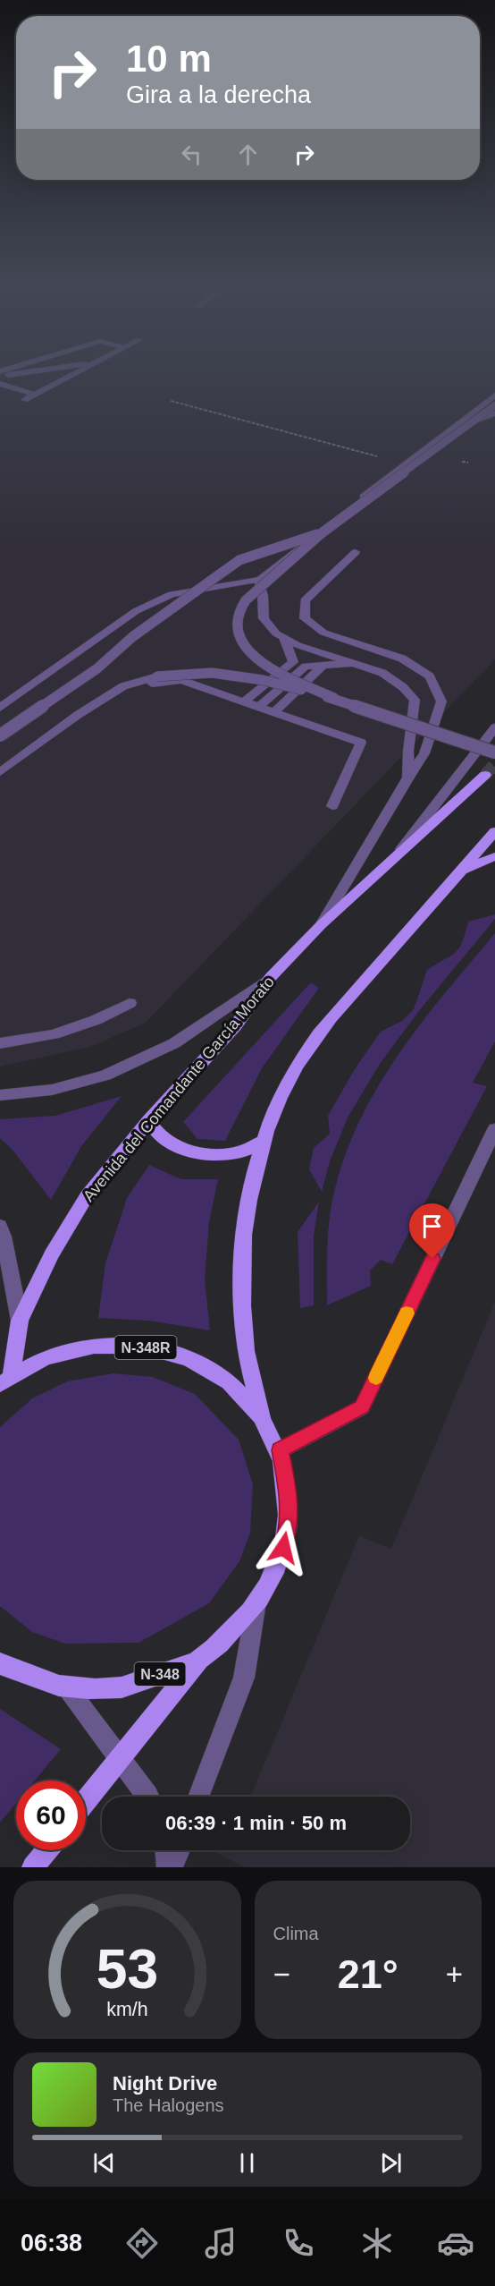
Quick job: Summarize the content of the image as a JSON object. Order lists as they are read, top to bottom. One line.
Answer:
{"streets":{"main road":["Avenida del Comandante García Morato","N-348R","N-348"]},"crossings":[["Avenida del Comandante García Morato","N-348R"],["N-348R","N-348"]],"page":{"turn":["10 m","Gira a la derecha"],"limit":"60","trip":"06:39 · 1 min · 50 m","tile":"Clima","heat":["−","21°","+"],"song":["Night Drive","The Halogens"],"tabs":"06:38","gauge":["53","km/h"]}}
